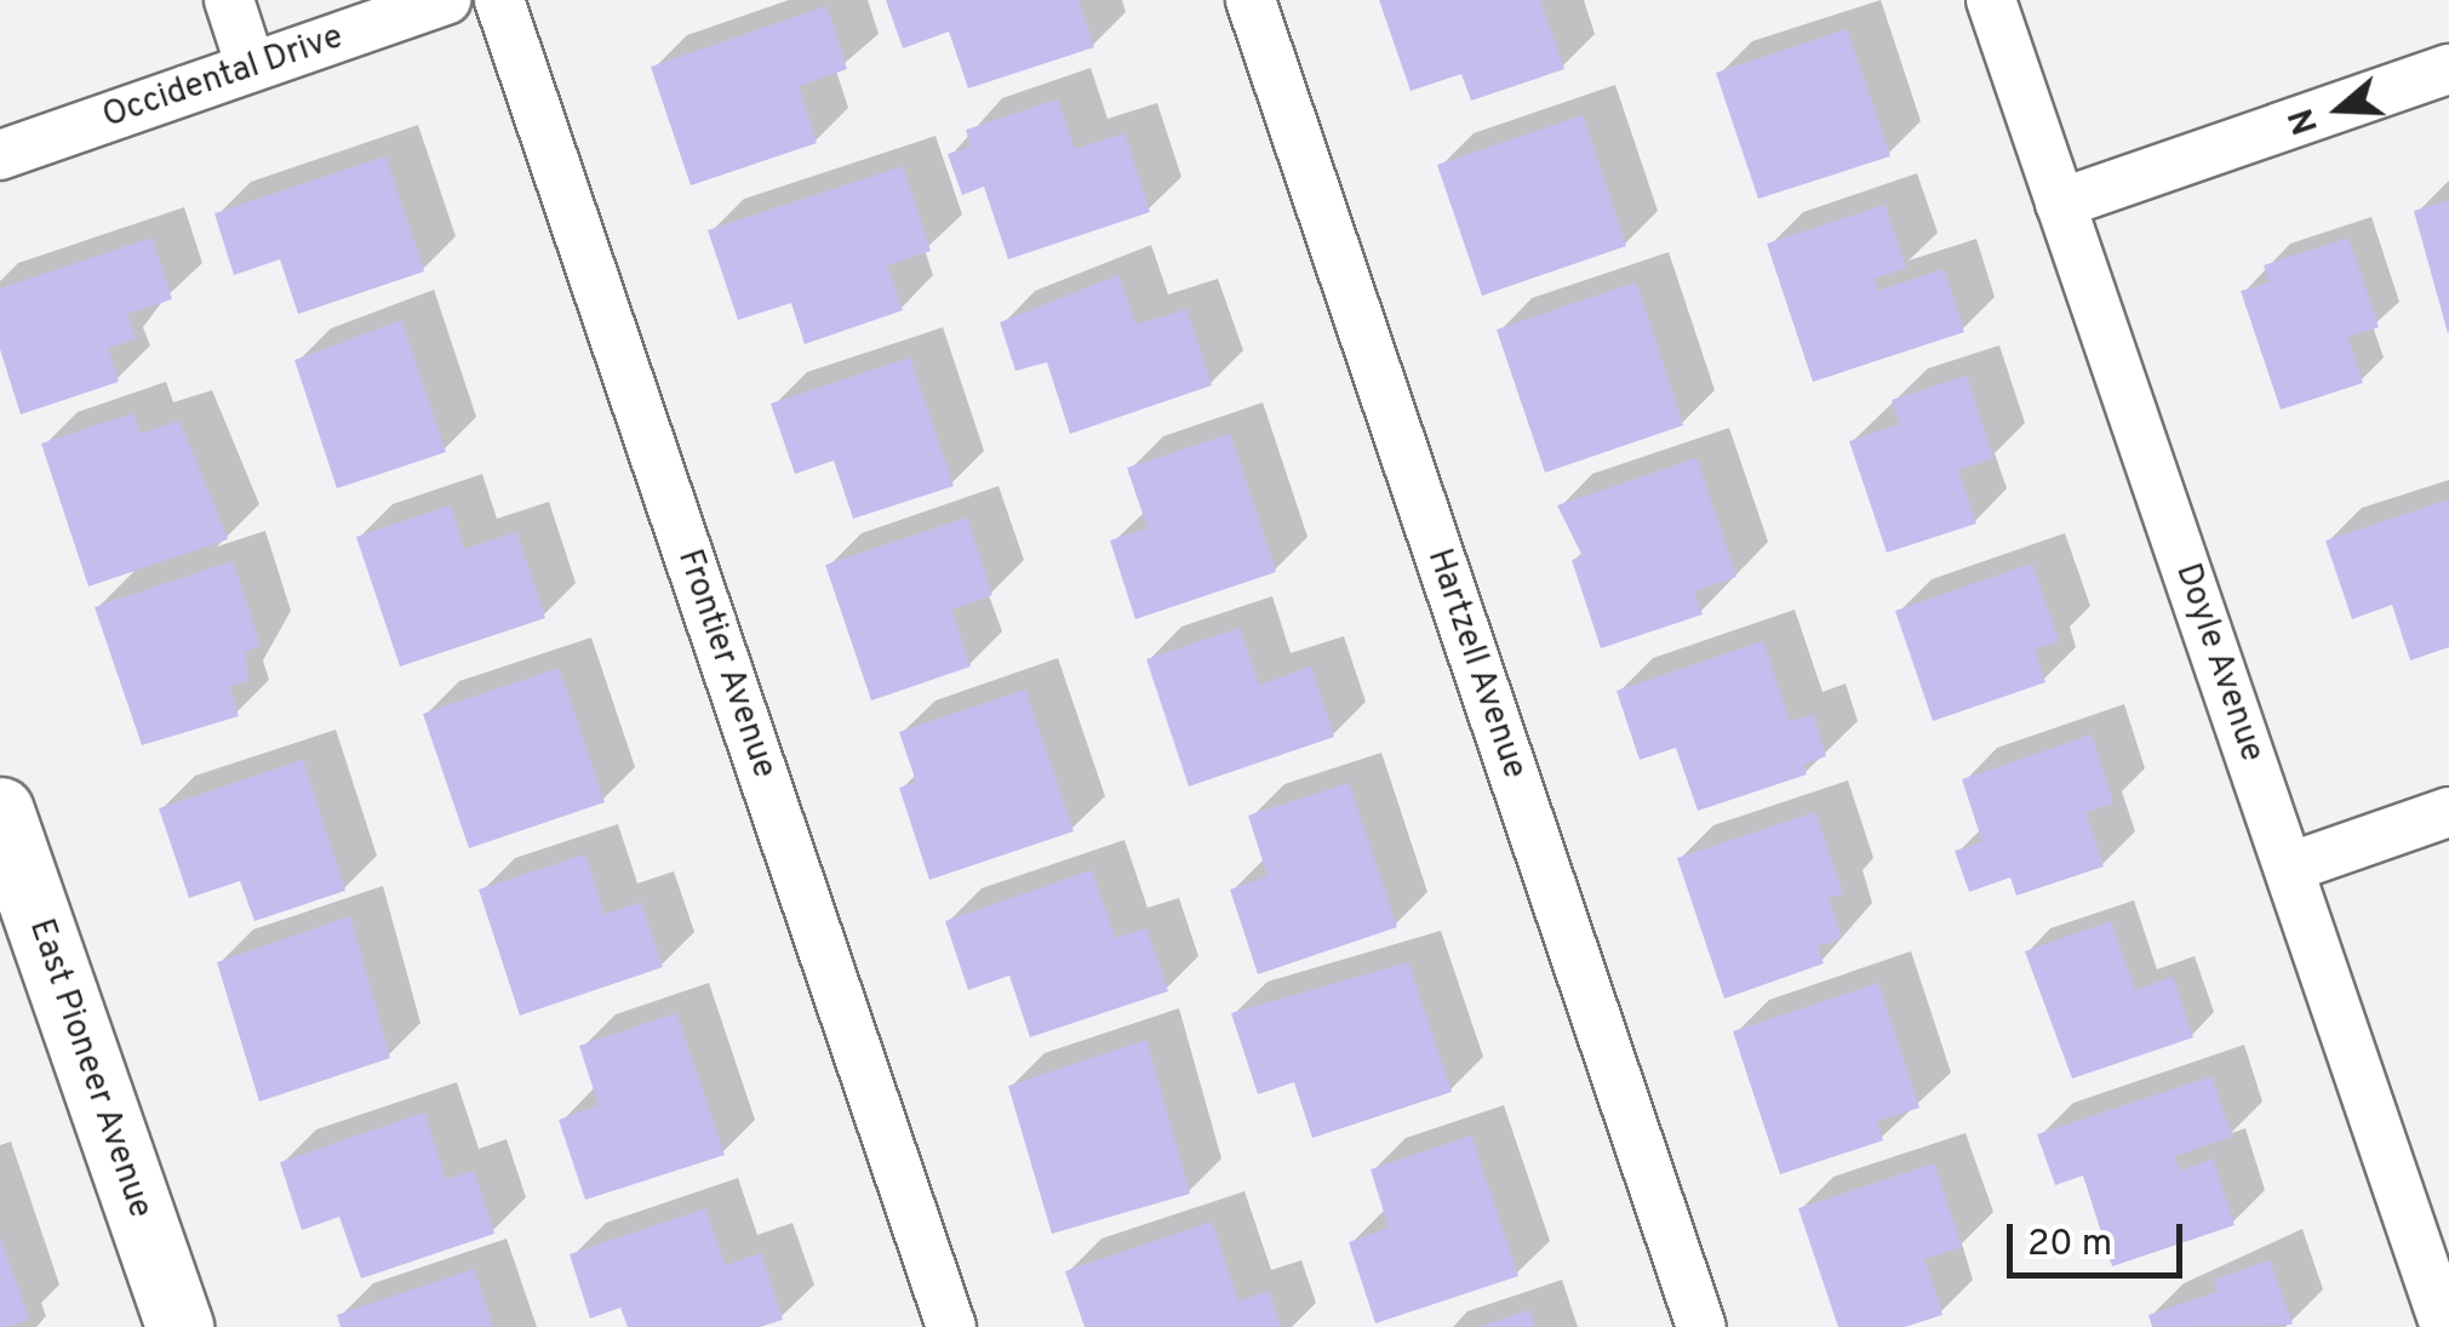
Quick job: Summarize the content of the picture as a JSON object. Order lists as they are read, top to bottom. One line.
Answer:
{"streets":{"street":["Occidental Drive","Doyle Avenue","Frontier Avenue","Hartzell Avenue","East Pioneer Avenue"]},"scale_bar":"20 m","north":"left"}
